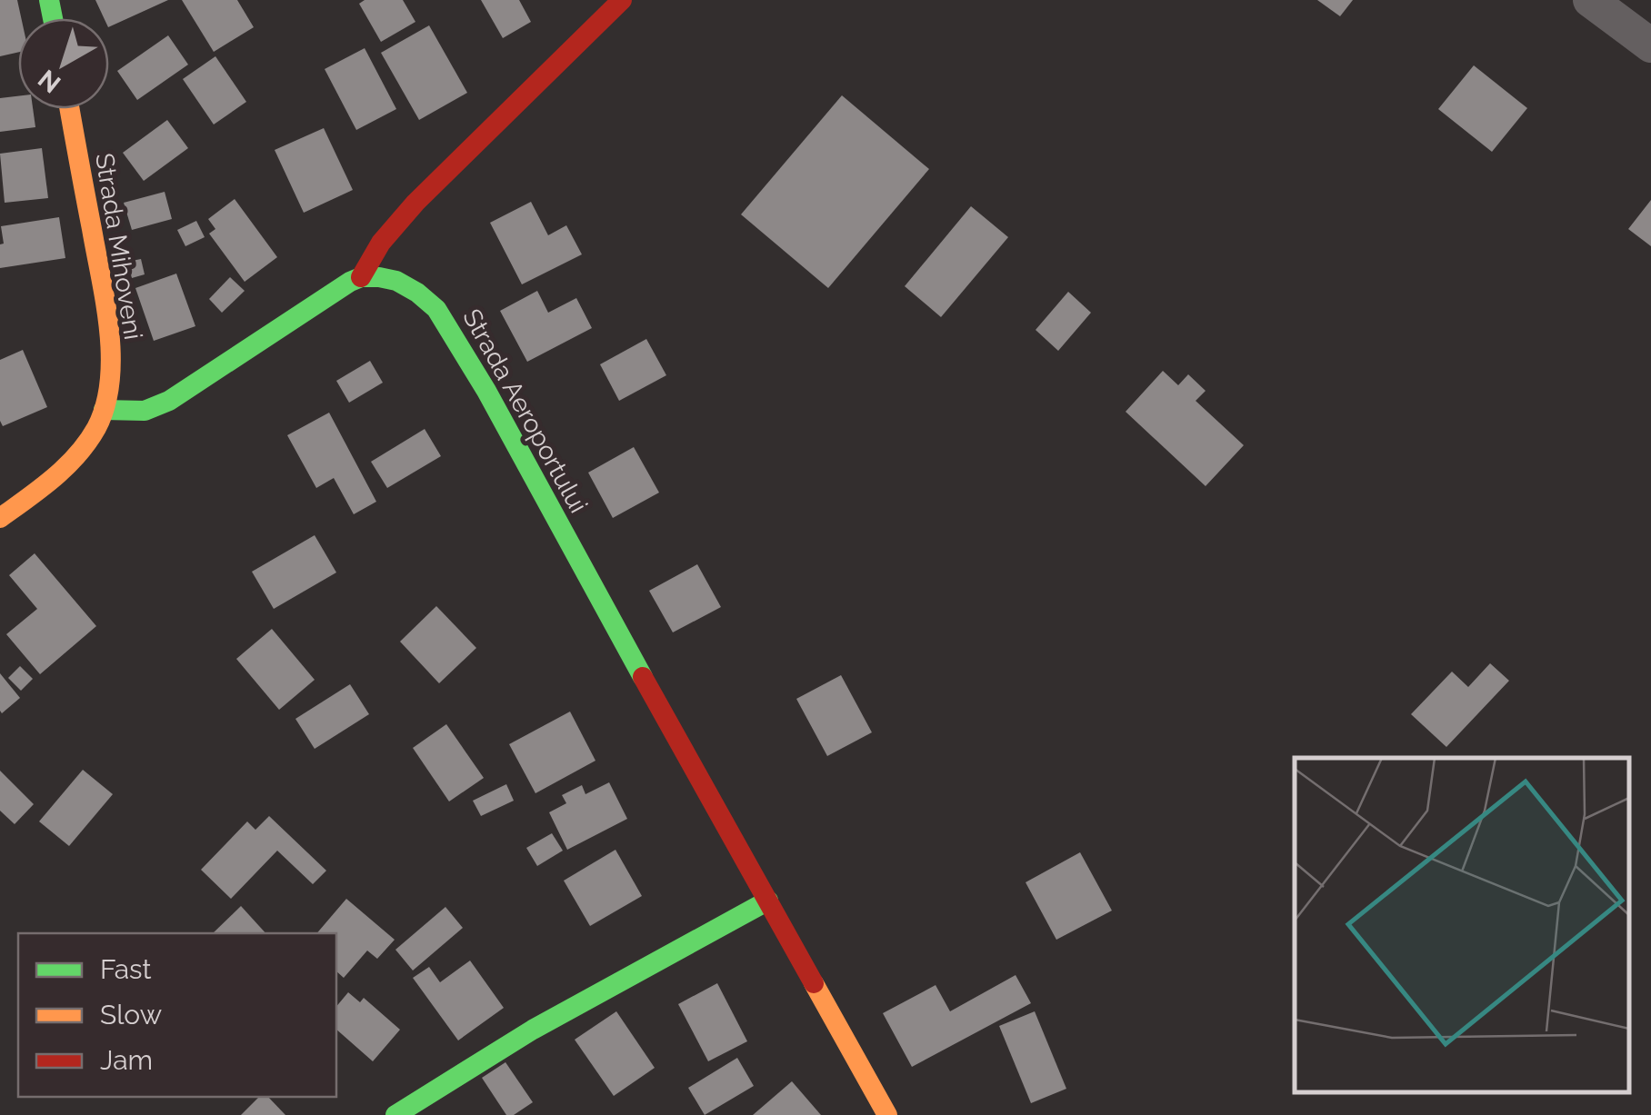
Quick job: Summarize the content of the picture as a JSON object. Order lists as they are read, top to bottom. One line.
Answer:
{"streets":{"street":["Strada Mihoveni","Strada Aeroportului"]},"legend":["Fast","Slow","Jam"],"north":"bottom left"}
